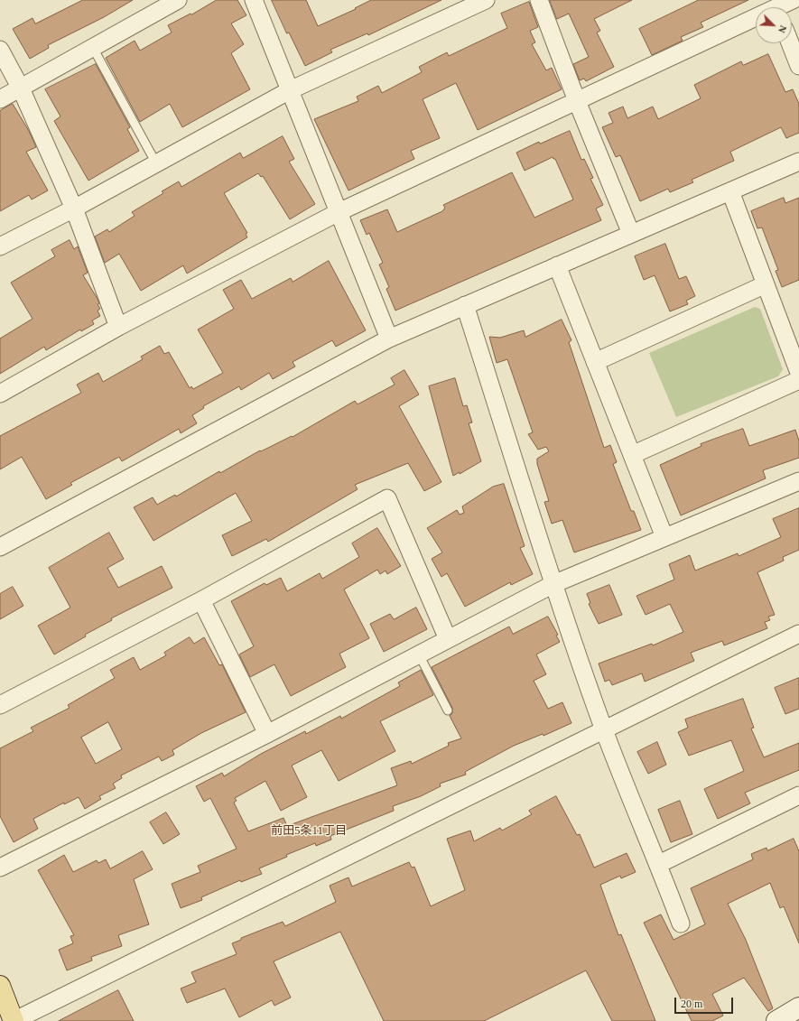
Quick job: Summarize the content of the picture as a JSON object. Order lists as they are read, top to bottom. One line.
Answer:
{"districts":["前田5条11丁目"],"scale_bar":"20 m","north":"bottom right"}
